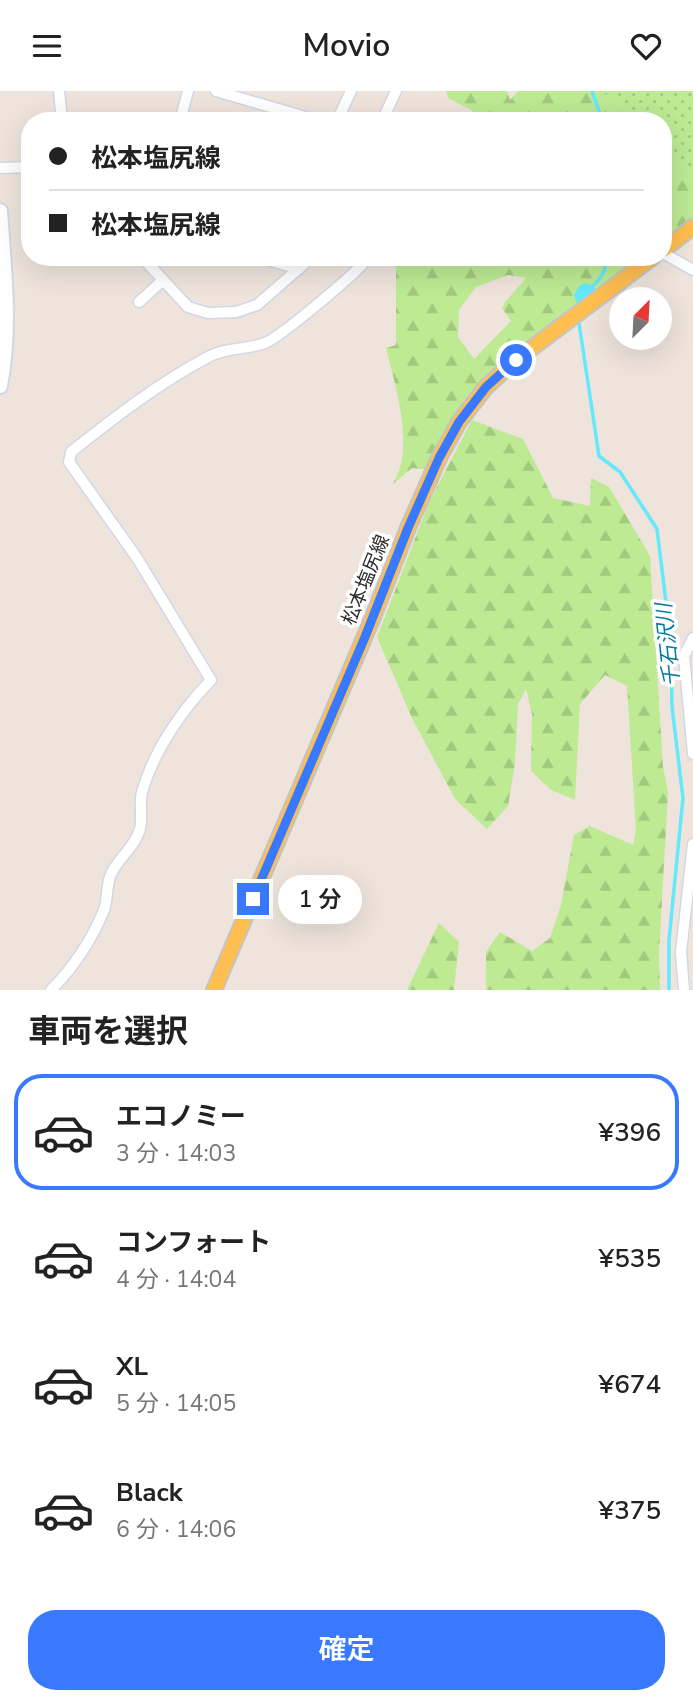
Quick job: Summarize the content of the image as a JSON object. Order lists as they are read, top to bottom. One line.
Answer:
{"streets":{"main road":["松本塩尻線"]},"water":["千石沢川"],"north":"top right","page":{"header":"Movio","banner":["松本塩尻線","松本塩尻線"],"bubble":"1 分","heading":"車両を選択","list":[{"name":"エコノミー","note":"3 分 · 14:03","value":"¥396"},{"name":"コンフォート","note":"4 分 · 14:04","value":"¥535"},{"name":"XL","note":"5 分 · 14:05","value":"¥674"},{"name":"Black","note":"6 分 · 14:06","value":"¥375"}],"buttons":"確定"}}
